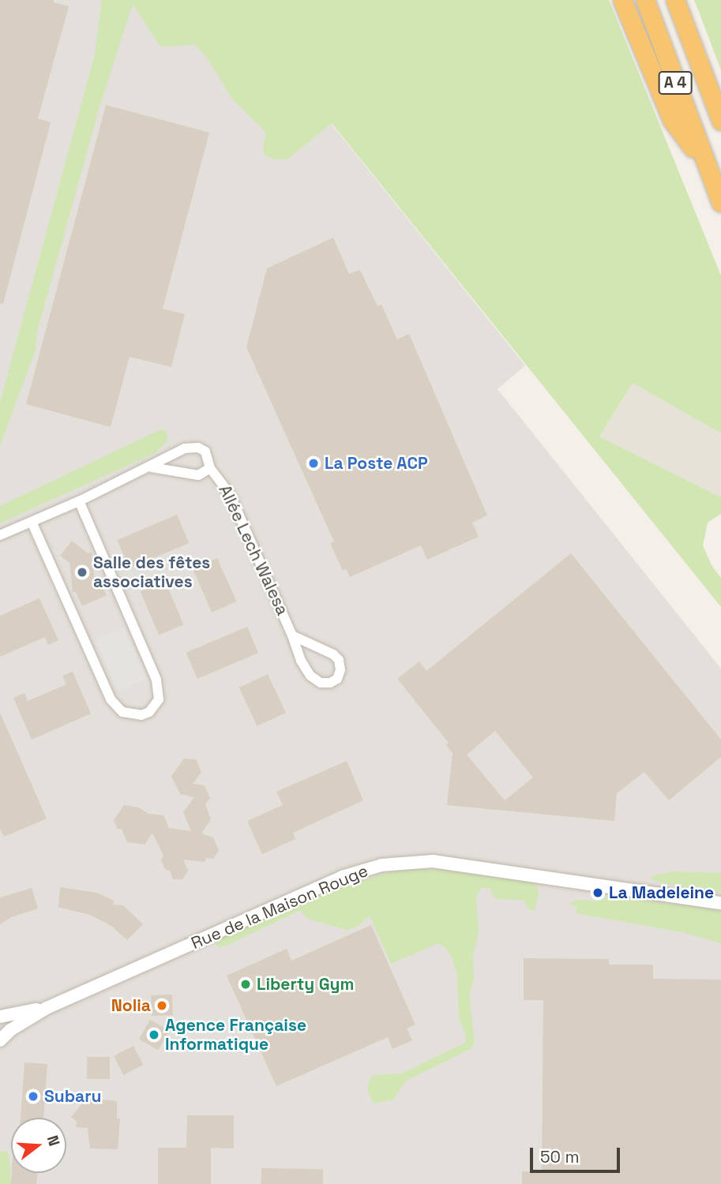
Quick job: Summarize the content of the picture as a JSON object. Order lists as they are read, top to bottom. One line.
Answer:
{"streets":{"highway":["A 4"],"street":["Allée Lech Walesa","Rue de la Maison Rouge"]},"places":["La Poste ACP","Salle des fêtes associatives","La Madeleine","Liberty Gym","Nolia","Agence Française Informatique","Subaru"],"scale_bar":"50 m","north":"right"}
